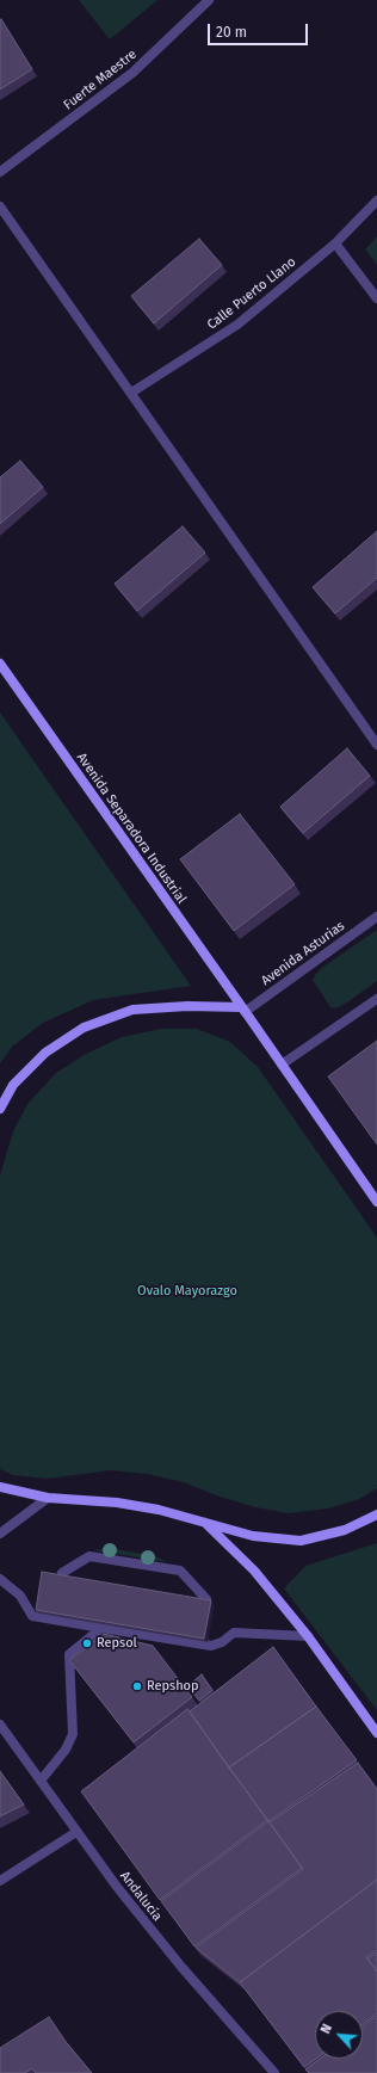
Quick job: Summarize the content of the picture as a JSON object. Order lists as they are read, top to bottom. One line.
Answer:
{"streets":{"main road":["Avenida Separadora Industrial"],"street":["Fuerte Maestre","Calle Puerto Llano","Avenida Asturias","Andalucía"]},"crossings":[["Avenida Separadora Industrial","Avenida Asturias"]],"parks":["Ovalo Mayorazgo"],"places":["Repsol","Repshop"],"scale_bar":"20 m","north":"top left"}
